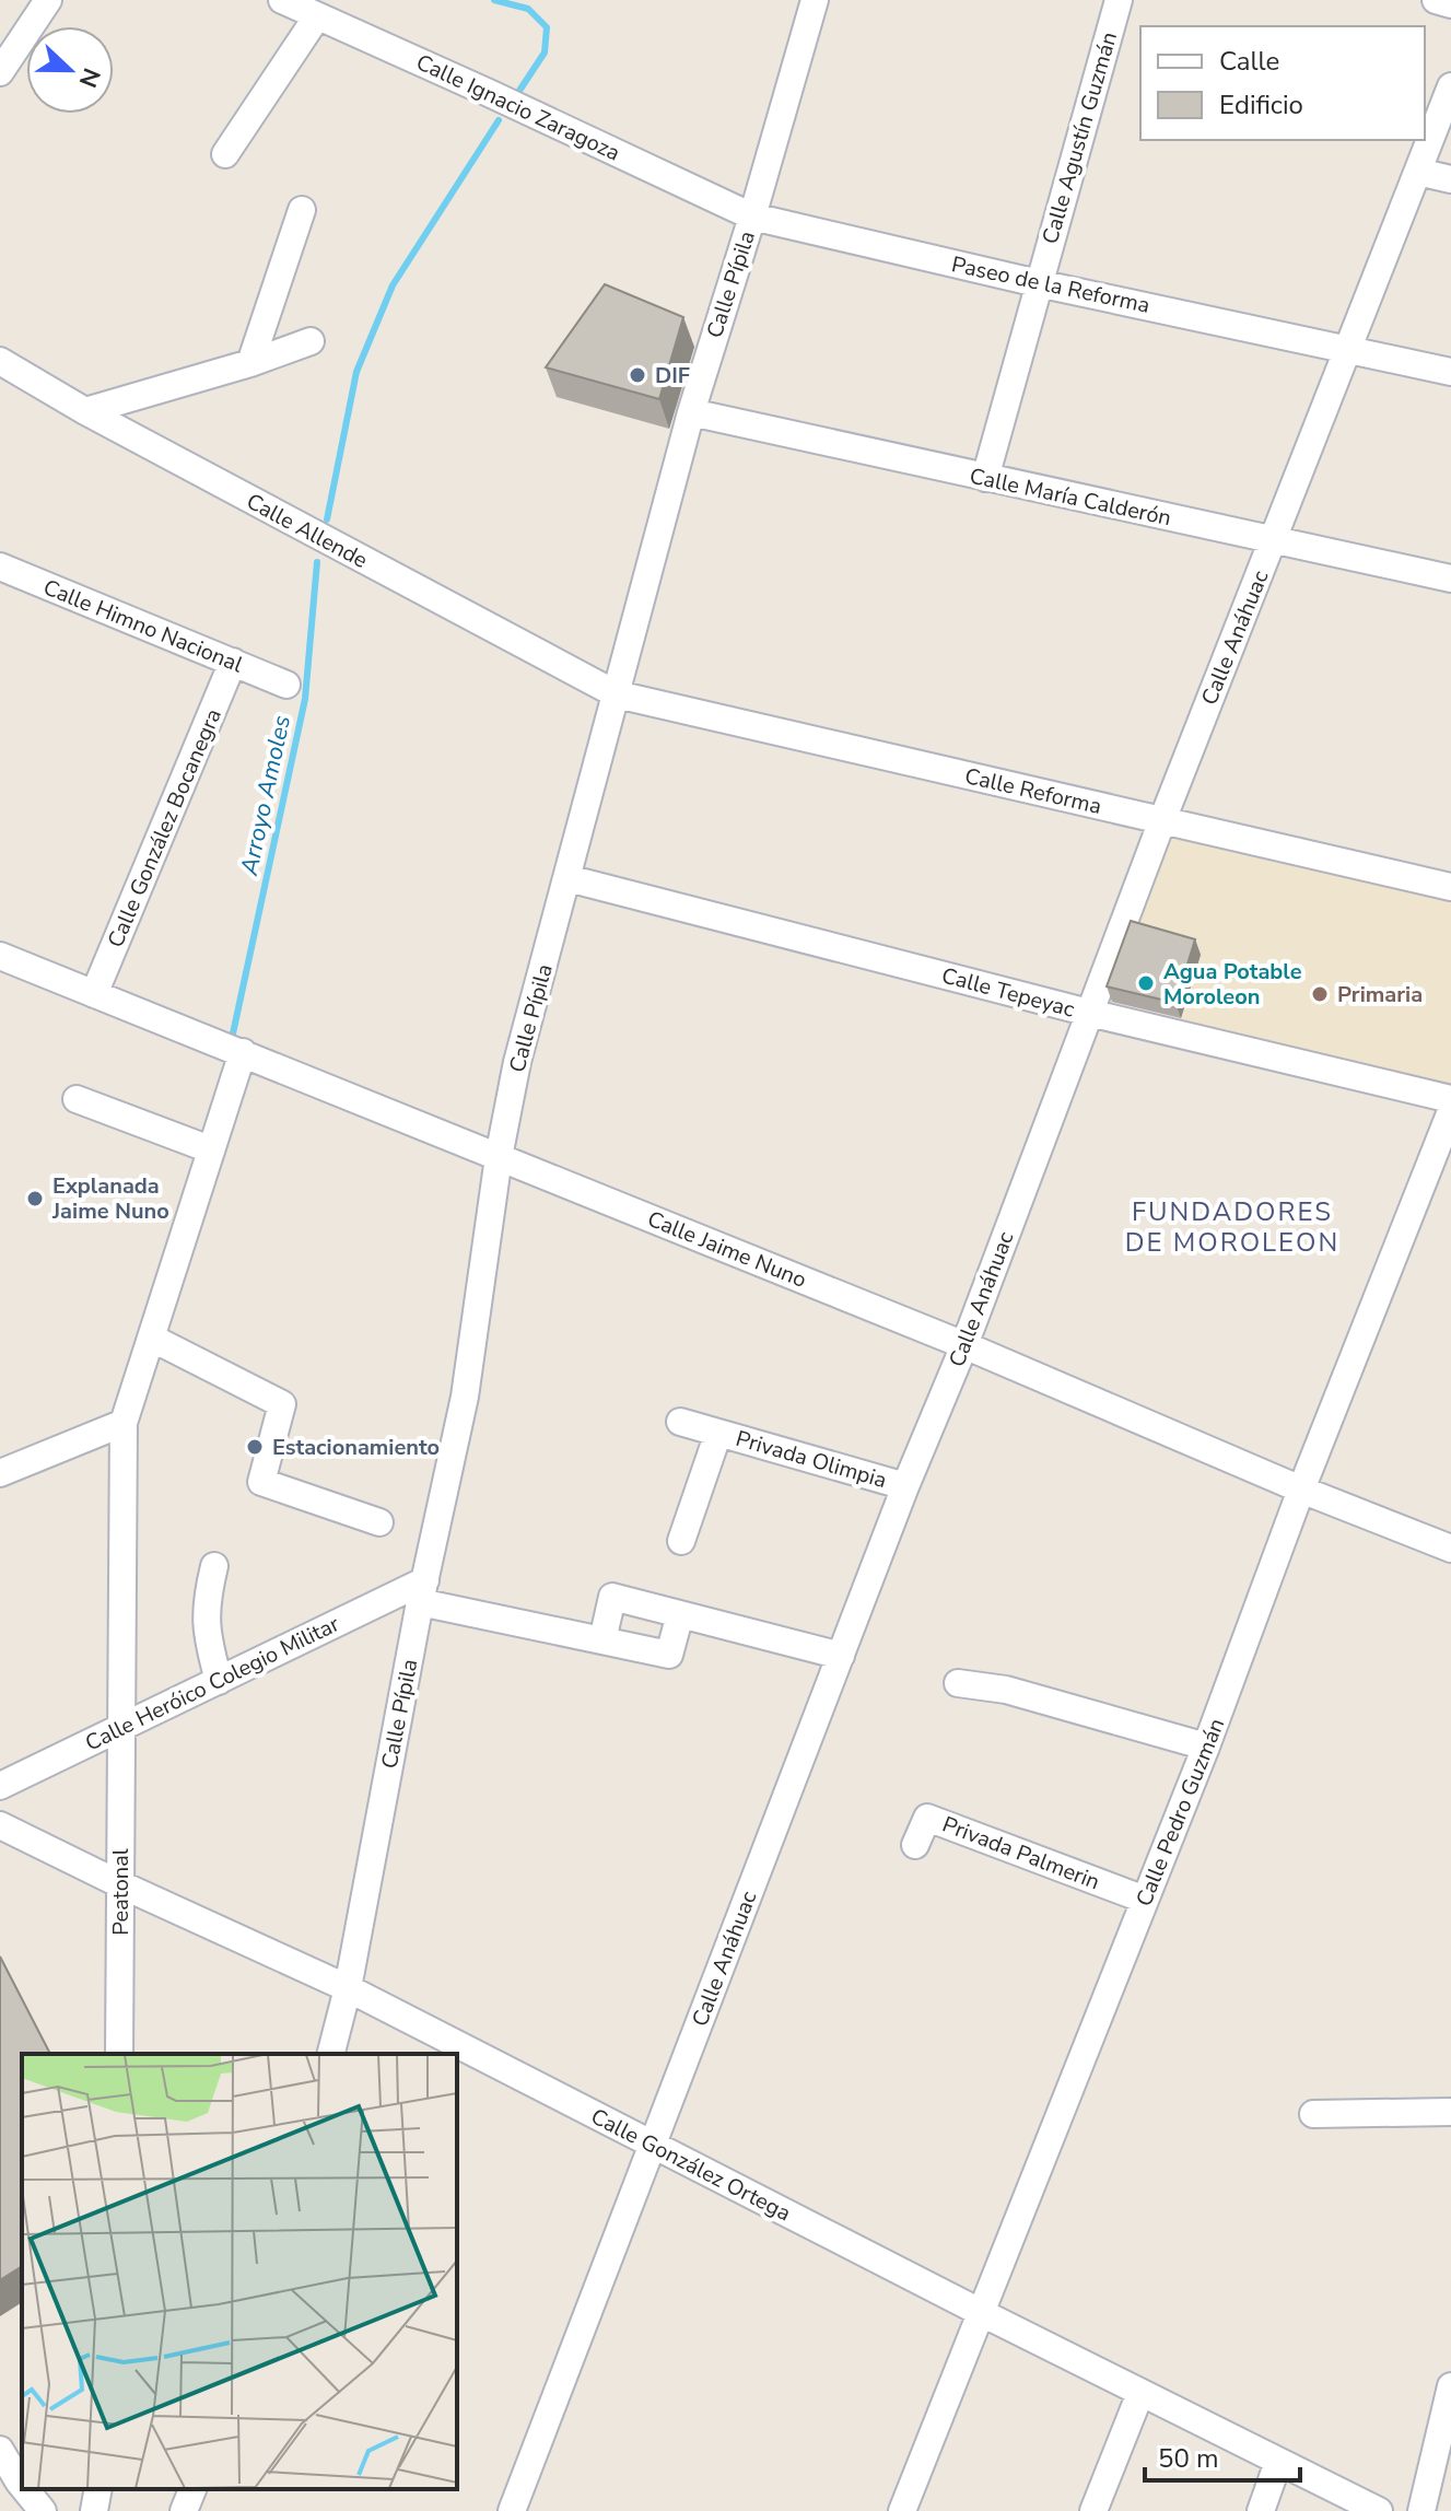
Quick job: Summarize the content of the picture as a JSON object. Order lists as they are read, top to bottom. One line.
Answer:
{"streets":{"street":["Calle Ignacio Zaragoza","Calle Agustín Guzmán","Calle Pípila","Paseo de la Reforma","Calle María Calderón","Calle Allende","Calle Himno Nacional","Calle Anáhuac","Calle Reforma","Calle González Bocanegra","Calle Tepeyac","Calle Jaime Nuno","Privada Olimpia","Calle Heróico Colegio Militar","Calle Pedro Guzmán","Privada Palmerin","Peatonal","Calle González Ortega"]},"crossings":[["Calle Ignacio Zaragoza","Calle Pípila"],["Calle Ignacio Zaragoza","Paseo de la Reforma"],["Calle Agustín Guzmán","Paseo de la Reforma"],["Calle Agustín Guzmán","Calle María Calderón"],["Calle Pípila","Paseo de la Reforma"],["Calle Pípila","Calle María Calderón"],["Calle Pípila","Calle Allende"],["Calle Pípila","Calle Reforma"],["Calle Pípila","Calle Tepeyac"],["Calle Pípila","Calle Jaime Nuno"],["Calle Pípila","Calle Heróico Colegio Militar"],["Calle Pípila","Calle González Ortega"],["Paseo de la Reforma","Calle Anáhuac"],["Calle María Calderón","Calle Anáhuac"],["Calle Allende","Calle Reforma"],["Calle Himno Nacional","Calle González Bocanegra"],["Calle Anáhuac","Calle Reforma"],["Calle Anáhuac","Calle Tepeyac"],["Calle Anáhuac","Calle Jaime Nuno"],["Calle Anáhuac","Privada Olimpia"],["Calle Anáhuac","Calle González Ortega"],["Calle González Bocanegra","Calle Jaime Nuno"],["Calle Jaime Nuno","Calle Pedro Guzmán"],["Calle Jaime Nuno","Peatonal"],["Calle Heróico Colegio Militar","Peatonal"],["Calle Pedro Guzmán","Privada Palmerin"],["Calle Pedro Guzmán","Calle González Ortega"],["Peatonal","Calle González Ortega"]],"districts":["FUNDADORES DE MOROLEON"],"water":["Arroyo Amoles"],"places":["DIF","Agua Potable Moroleon","Primaria","Explanada Jaime Nuno","Estacionamiento"],"legend":["Calle","Edificio"],"scale_bar":"50 m","north":"right"}
